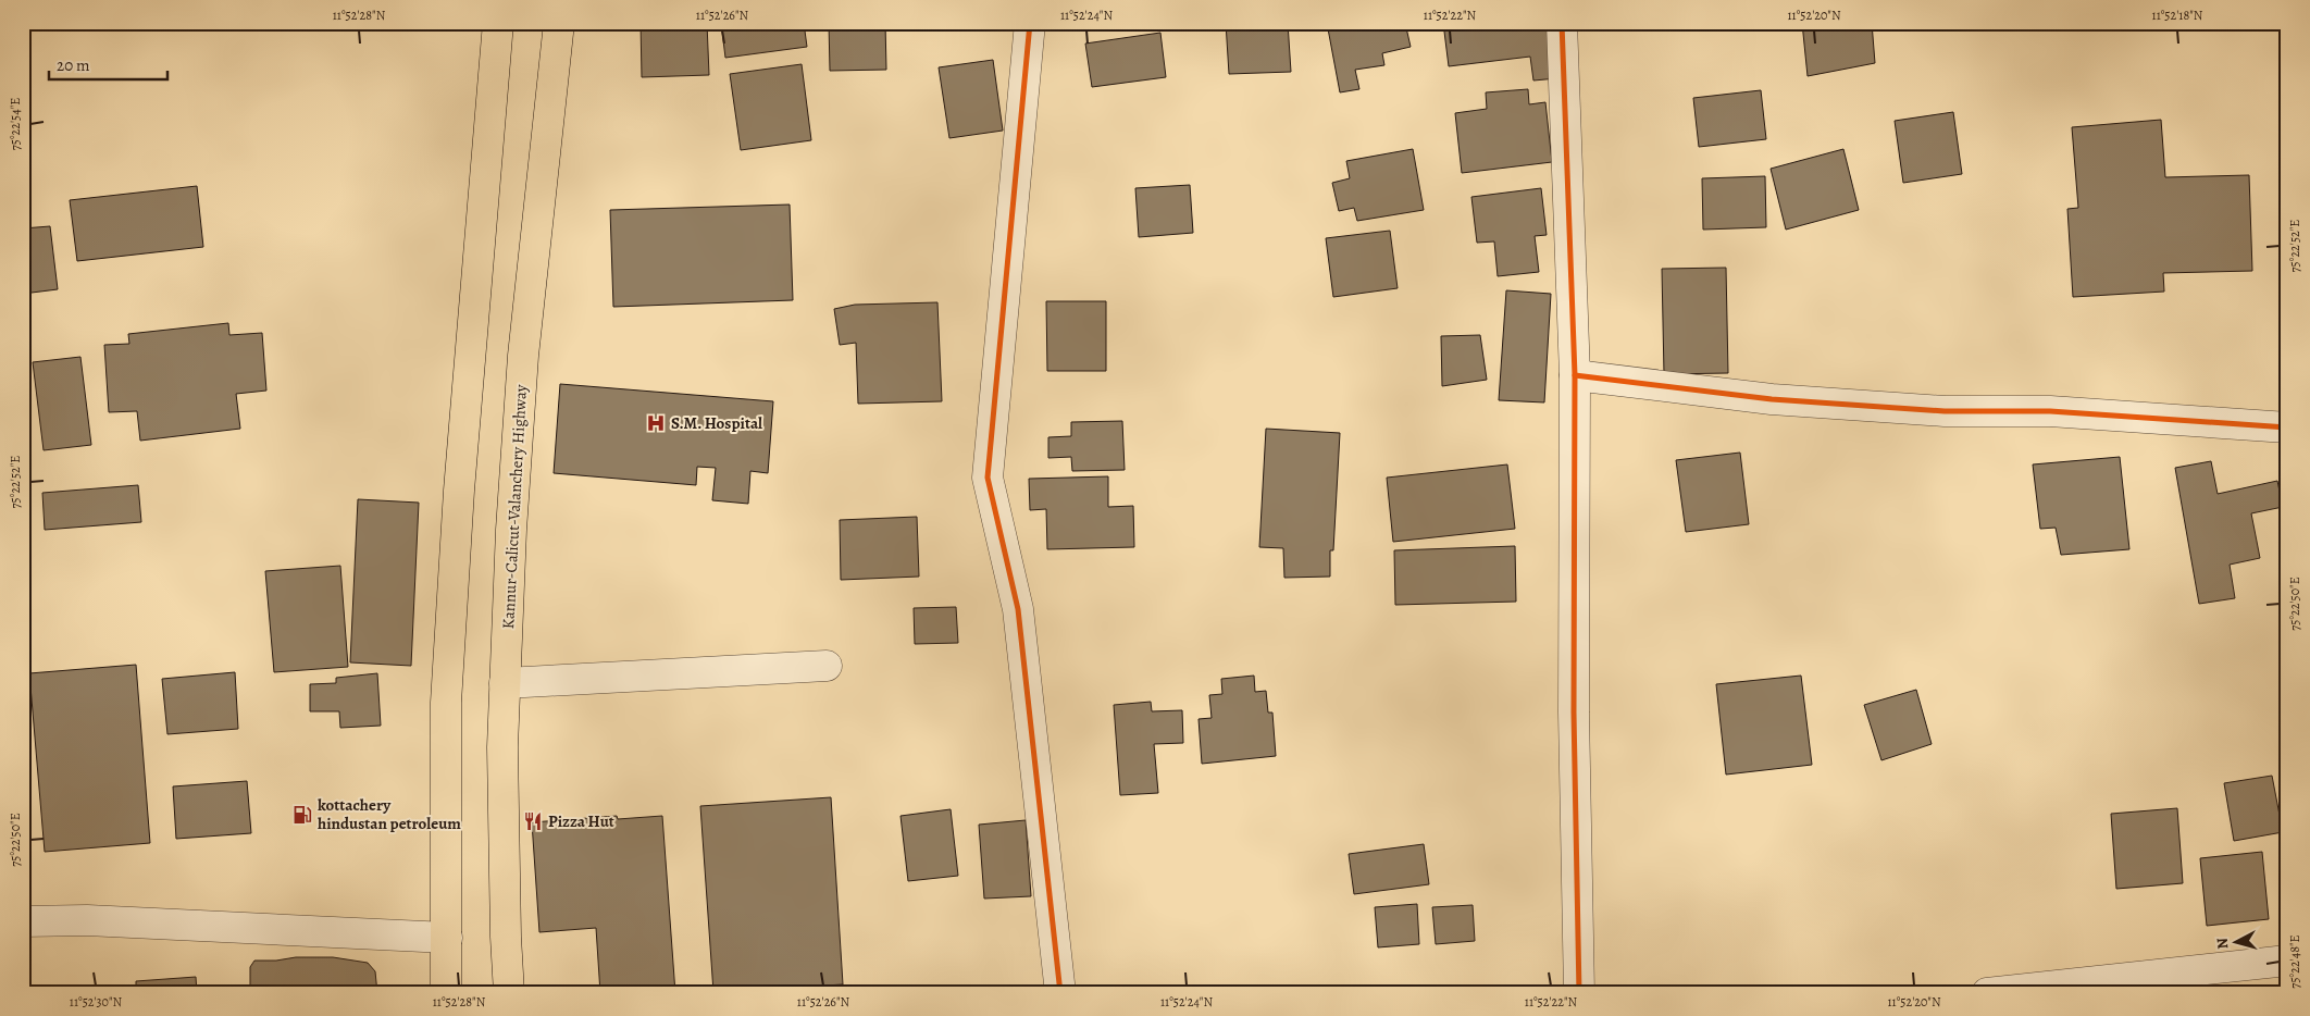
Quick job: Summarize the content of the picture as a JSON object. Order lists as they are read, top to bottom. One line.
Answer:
{"streets":{"highway":["Kannur-Calicut-Valanchery Highway"]},"places":{"hospital":["S.M. Hospital"],"fuel station":["kottachery hindustan petroleum"],"restaurant":["Pizza Hut"]},"scale_bar":"20 m","north":"left","coordinates":["11°52'28\"N","11°52'26\"N","11°52'24\"N","11°52'22\"N","11°52'20\"N","11°52'18\"N","75°22'54\"E","75°22'52\"E","75°22'50\"E","75°22'48\"E","11°52'30\"N"]}
